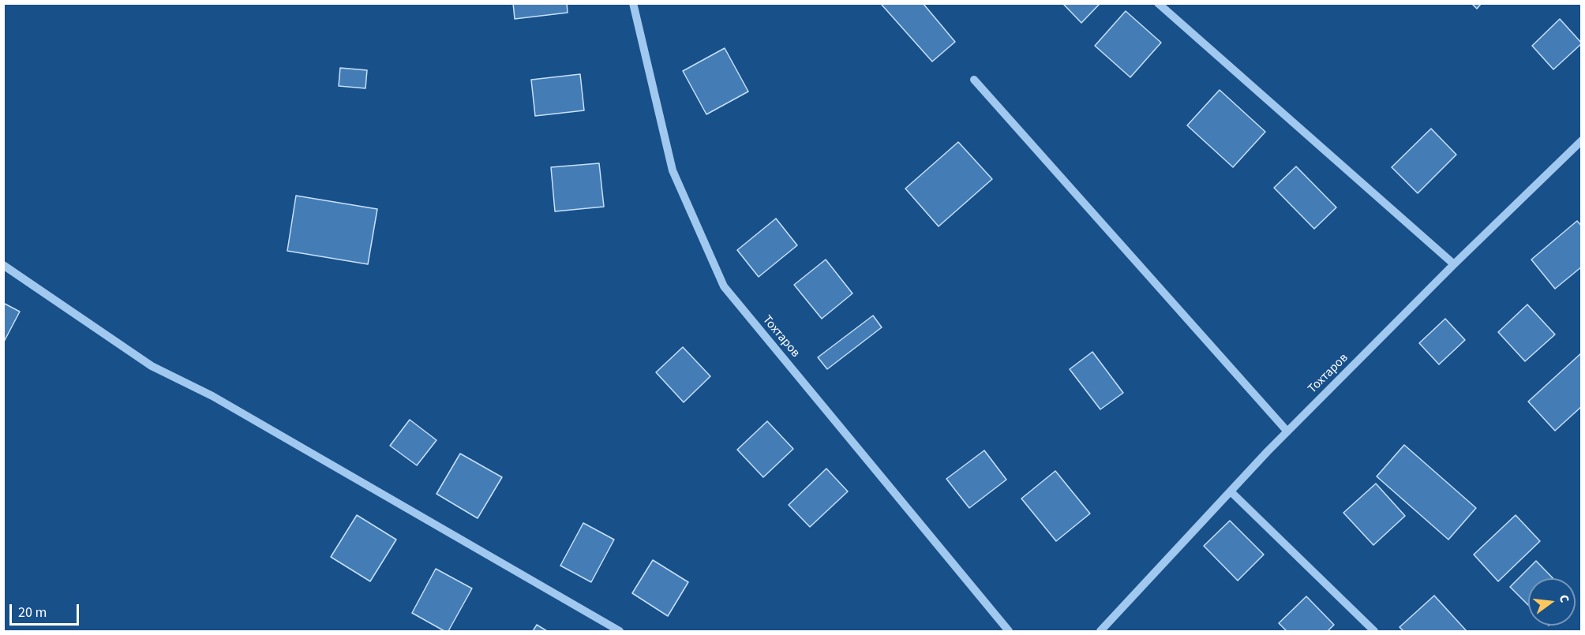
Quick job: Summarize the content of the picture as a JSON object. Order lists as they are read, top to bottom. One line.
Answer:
{"streets":{"street":["Тохтаров"]},"scale_bar":"20 m","north":"right"}
